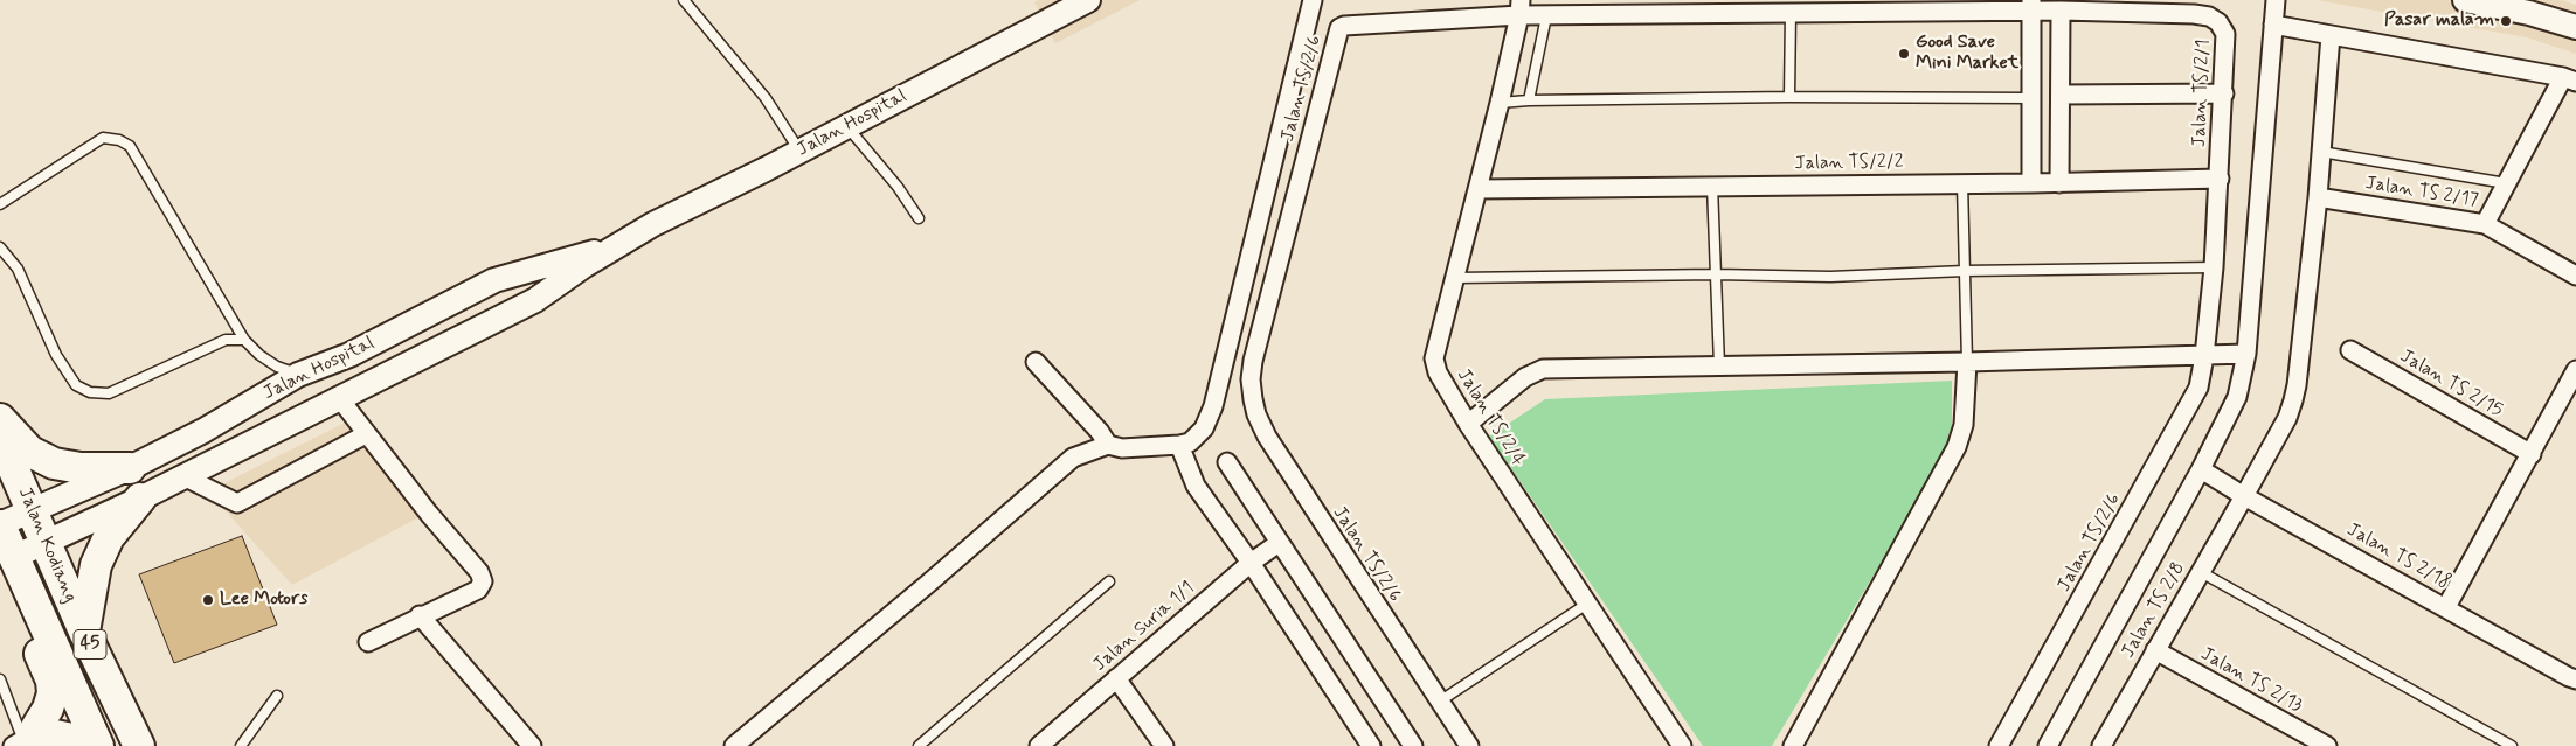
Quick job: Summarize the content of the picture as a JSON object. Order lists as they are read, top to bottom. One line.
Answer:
{"streets":{"highway":["Jalan Kodiang","45"],"street":["Jalan TS/2/6","Jalan TS/2/1","Jalan Hospital","Jalan TS/2/2","Jalan TS 2/17","Jalan TS 2/15","Jalan TS/2/4","Jalan TS 2/18","Jalan TS 2/8","Jalan Suria 1/1","Jalan TS 2/13"]},"crossings":[["Jalan TS/2/6","Jalan TS/2/1"],["Jalan TS/2/6","Jalan TS/2/4"],["Jalan TS/2/1","Jalan TS/2/2"],["Jalan Hospital","Jalan Kodiang"],["Jalan TS/2/2","Jalan TS/2/4"],["Jalan TS 2/17","Jalan TS 2/8"],["Jalan TS 2/18","Jalan TS 2/8"],["Jalan TS 2/8","Jalan TS 2/13"]],"places":["Pasar malam","Good Save Mini Market","Lee Motors"]}
